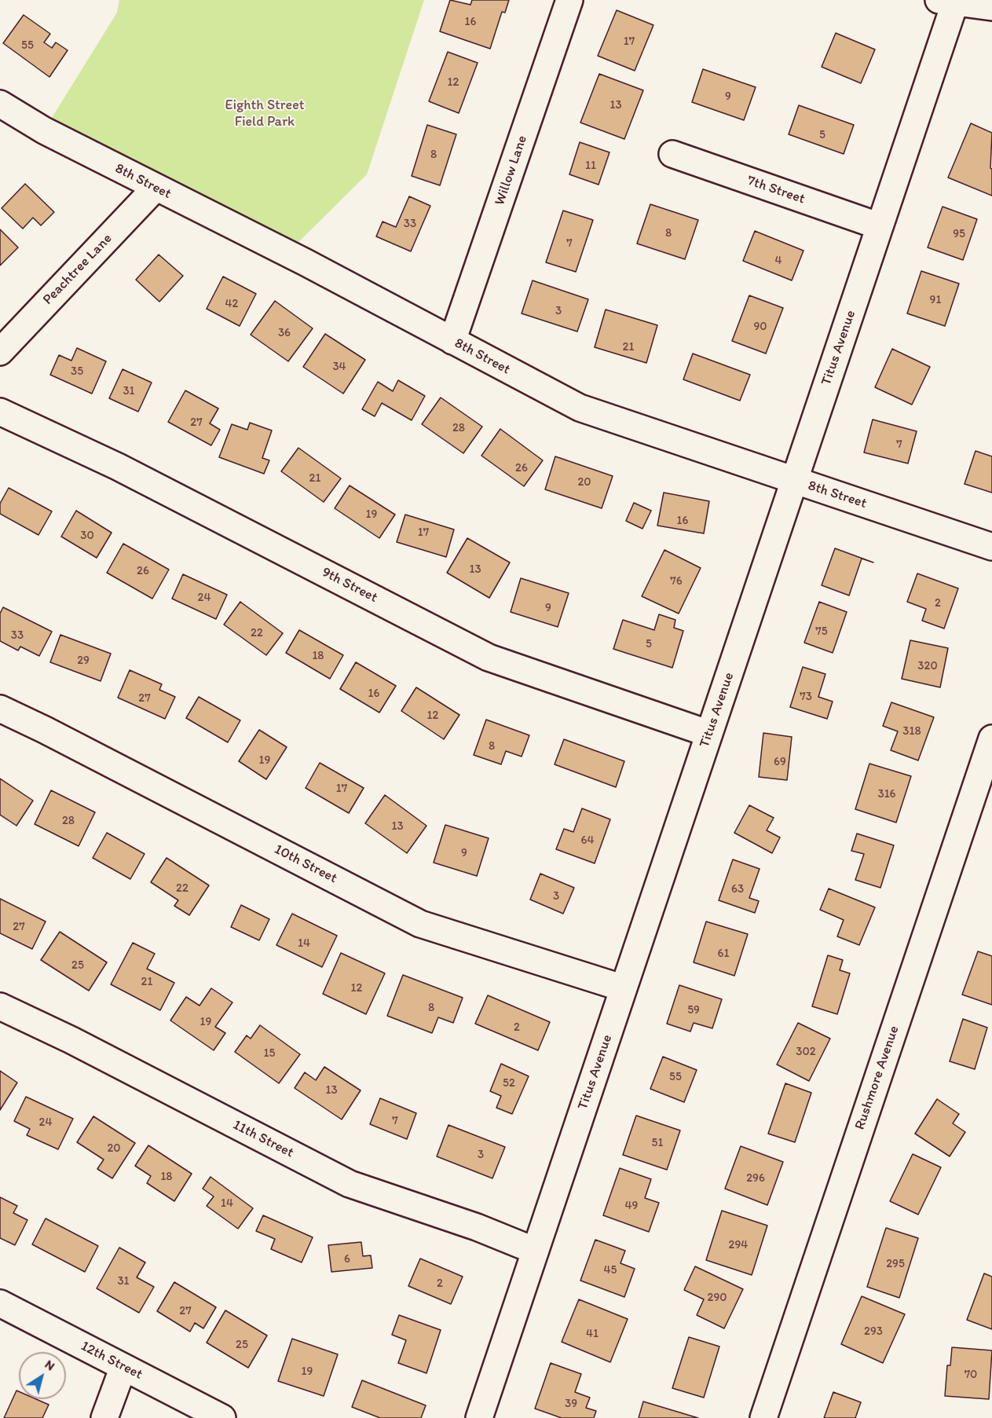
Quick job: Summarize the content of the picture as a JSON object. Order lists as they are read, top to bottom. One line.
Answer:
{"streets":{"street":["Willow Lane","8th Street","7th Street","Peachtree Lane","Titus Avenue","9th Street","10th Street","Rushmore Avenue","11th Street","12th Street"]},"crossings":[["Willow Lane","8th Street"],["8th Street","Peachtree Lane"],["8th Street","Titus Avenue"],["7th Street","Titus Avenue"],["Titus Avenue","9th Street"],["Titus Avenue","10th Street"],["Titus Avenue","11th Street"]],"parks":["Eighth Street Field Park"],"house_numbers":["16","17","55","12","9","13","5","8","11","33","8","95","7","4","91","42","3","90","36","21","34","35","31","27","28","7","26","21","20","19","16","17","30","13","26","76","24","2","9","75","22","33","5","18","29","320","16","73","27","12","318","8","19","69","17","316","28","13","64","9","22","63","3","27","14","61","25","21","12","8","59","19","2","302","15","55","52","13","7","24","51","20","3","18","296","14","49","294","6","295","45","31","2","290","27","293","41","25","19","70","39"],"north":"top right"}
